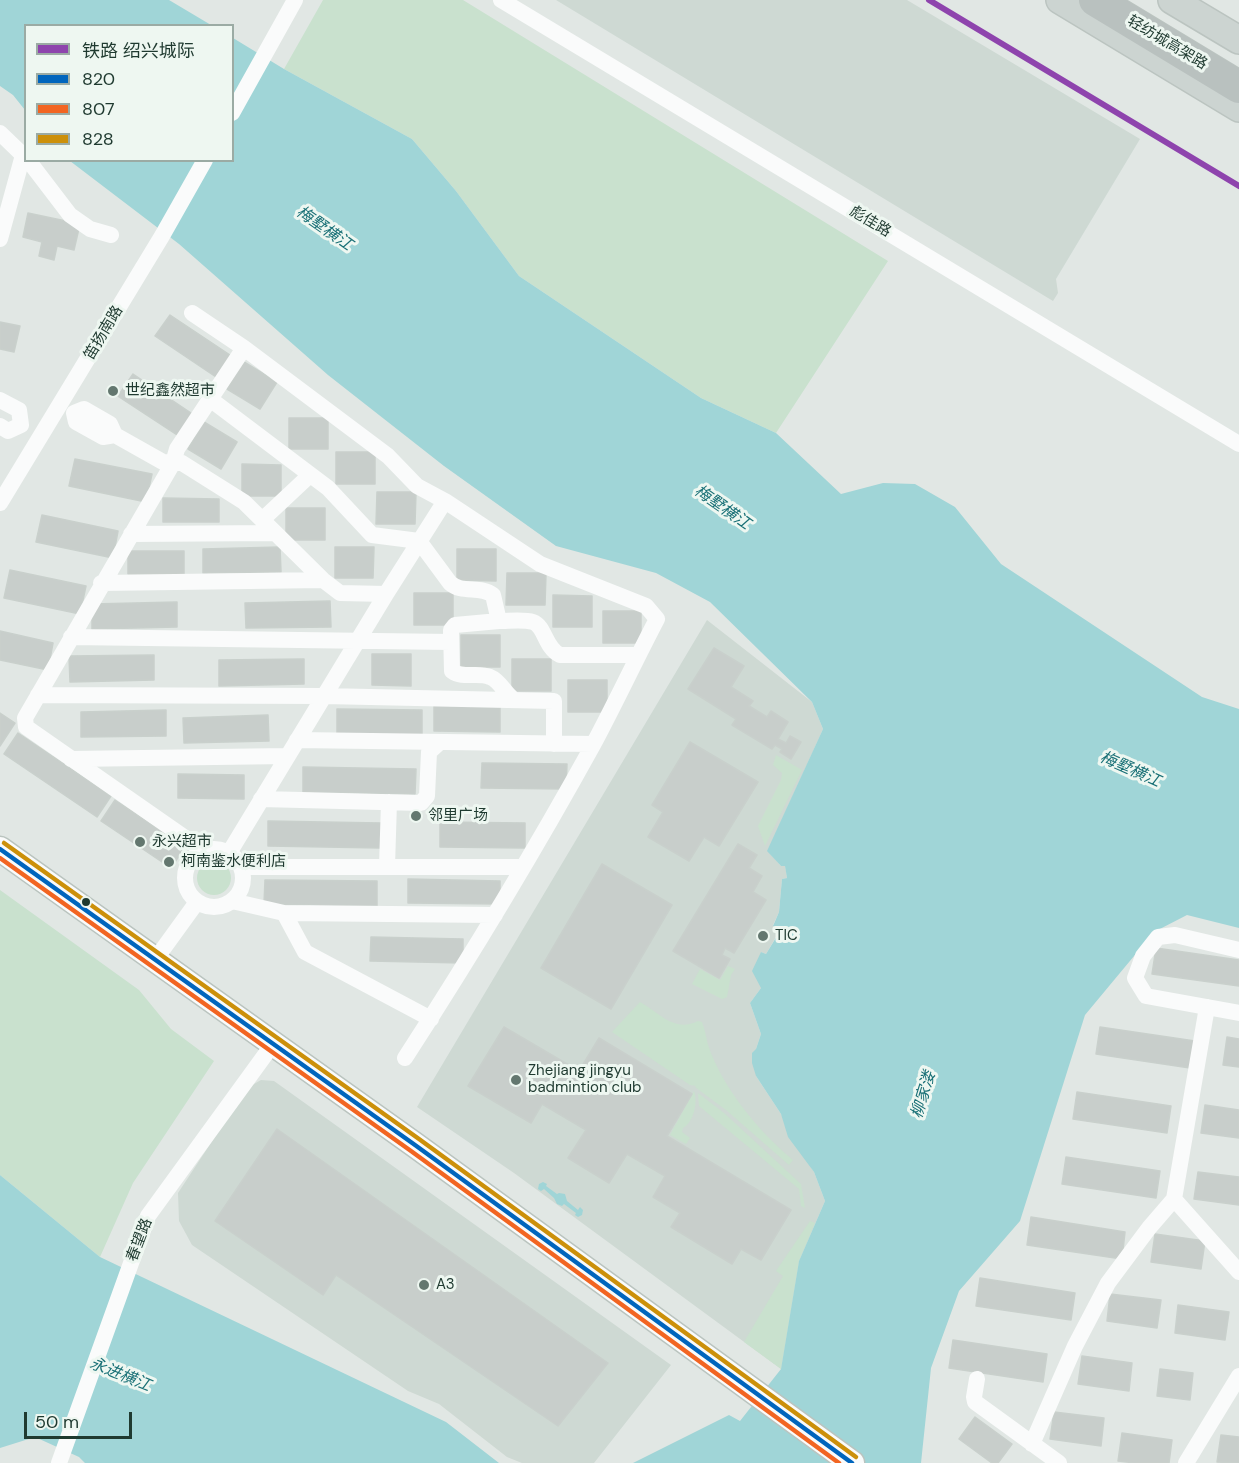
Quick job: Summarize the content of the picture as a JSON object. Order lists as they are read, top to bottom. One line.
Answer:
{"streets":{"highway":["轻纺城高架路"],"street":["彪佳路","笛扬南路","春望路"]},"water":["梅墅横江","柳家溇","永进横江"],"places":["世纪鑫然超市","邻里广场","永兴超市","柯南鉴水便利店","TIC","Zhejiang jingyu badmintion club","A3"],"lines":["rail line 绍兴城际","transit line 828","transit line 820","transit line 807"],"legend":["铁路 绍兴城际","820","807","828"],"scale_bar":"50 m"}
